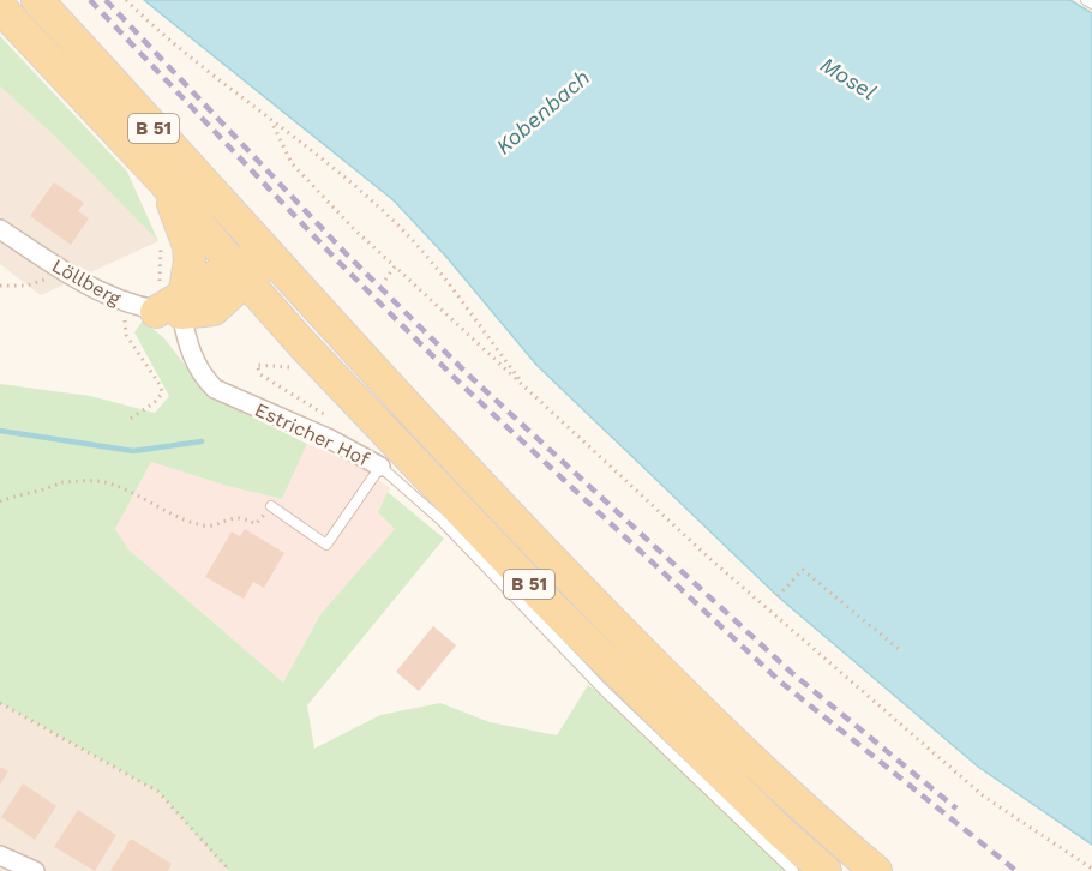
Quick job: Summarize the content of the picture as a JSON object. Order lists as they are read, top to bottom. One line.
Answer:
{"streets":{"main road":["B 51"],"street":["Löllberg","Estricher Hof"]},"crossings":[["Löllberg","Estricher Hof"]],"water":["Mosel","Kobenbach"]}
